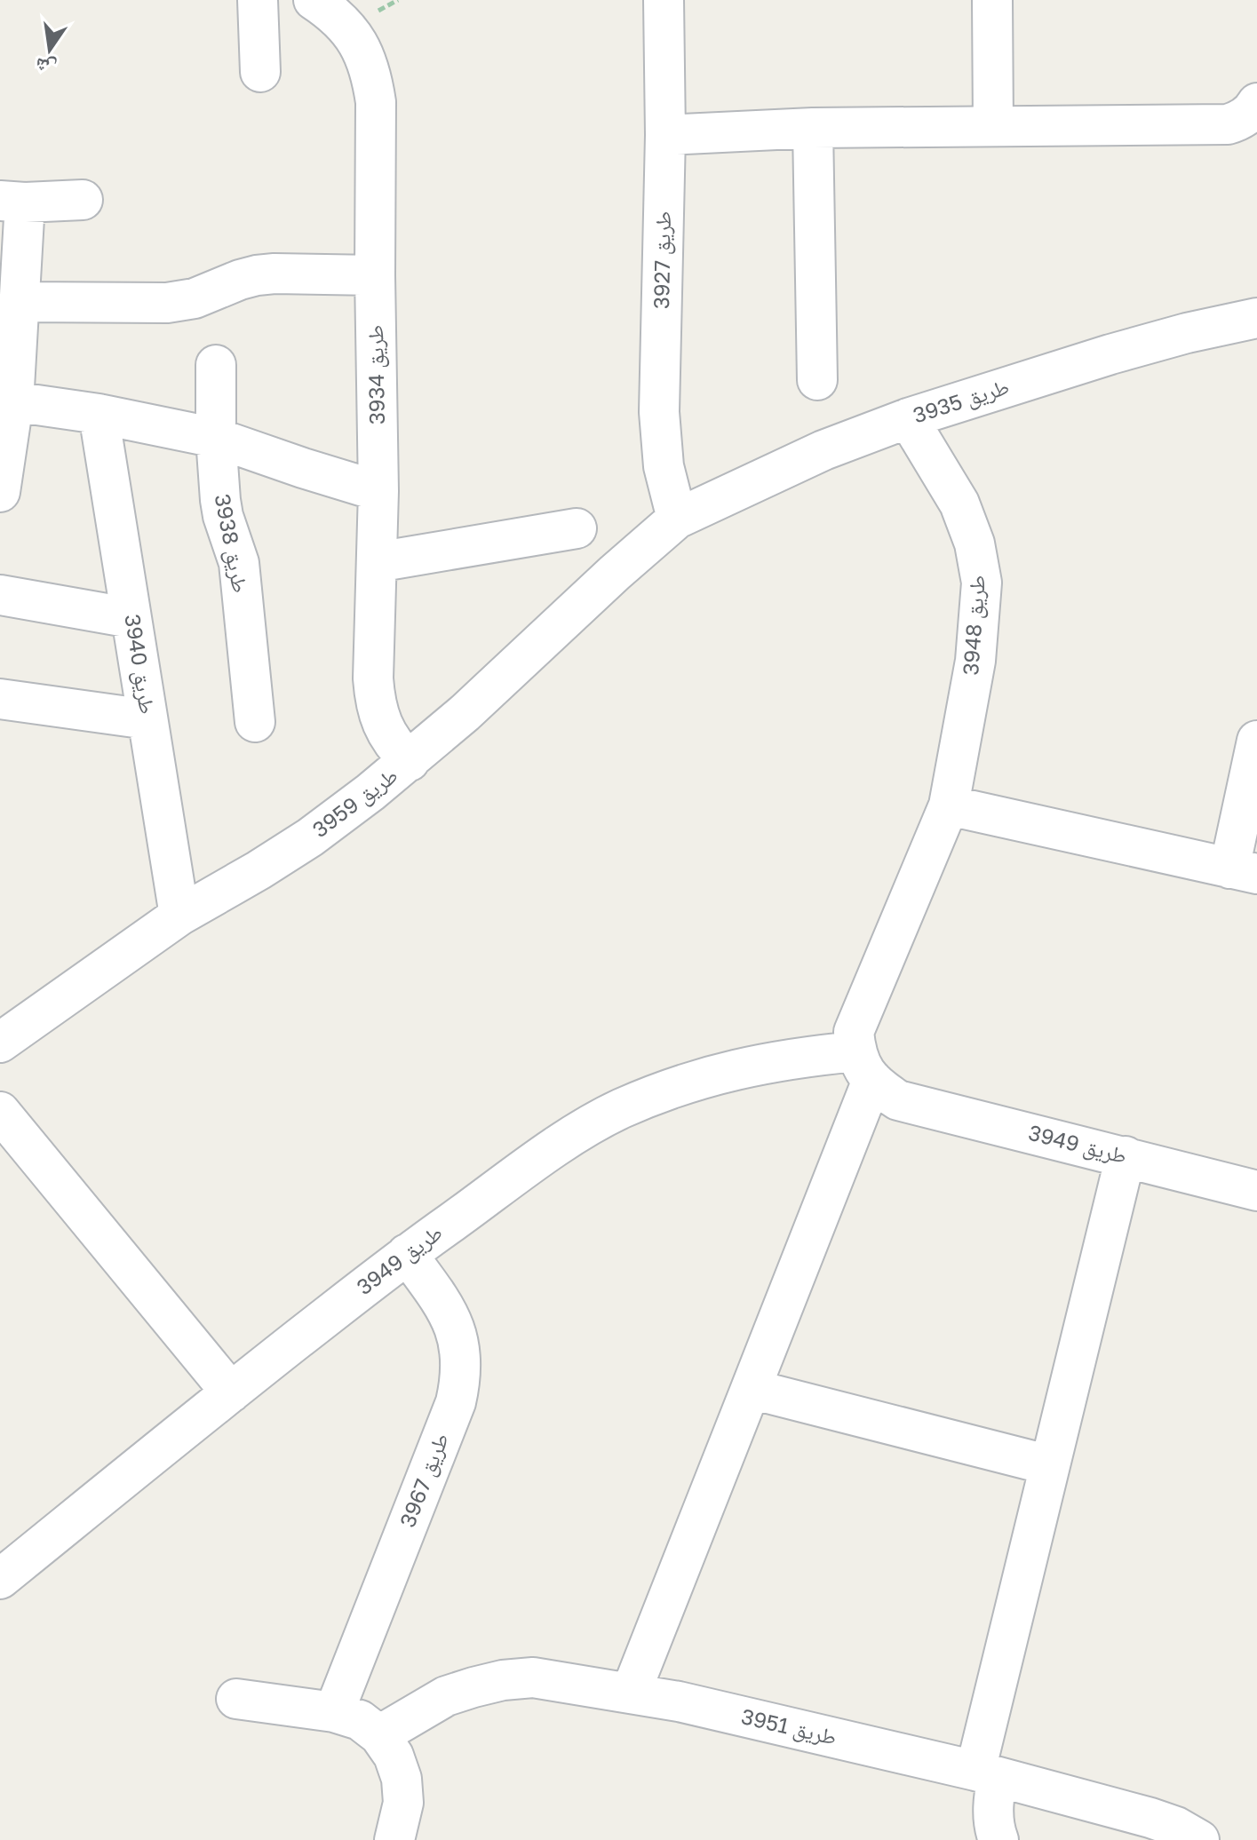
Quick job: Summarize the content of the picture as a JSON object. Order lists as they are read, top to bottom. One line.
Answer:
{"streets":{"street":["طريق 3927","طريق 3934","طريق 3935","طريق 3938","طريق 3948","طريق 3940","طريق 3959","طريق 3949","طريق 3967","طريق 3951"]},"crossings":[["طريق 3927","طريق 3935"],["طريق 3927","طريق 3959"],["طريق 3934","طريق 3959"],["طريق 3935","طريق 3948"],["طريق 3935","طريق 3959"],["طريق 3948","طريق 3949"],["طريق 3948","طريق 3951"],["طريق 3940","طريق 3959"],["طريق 3949","طريق 3967"]],"north":"bottom"}
